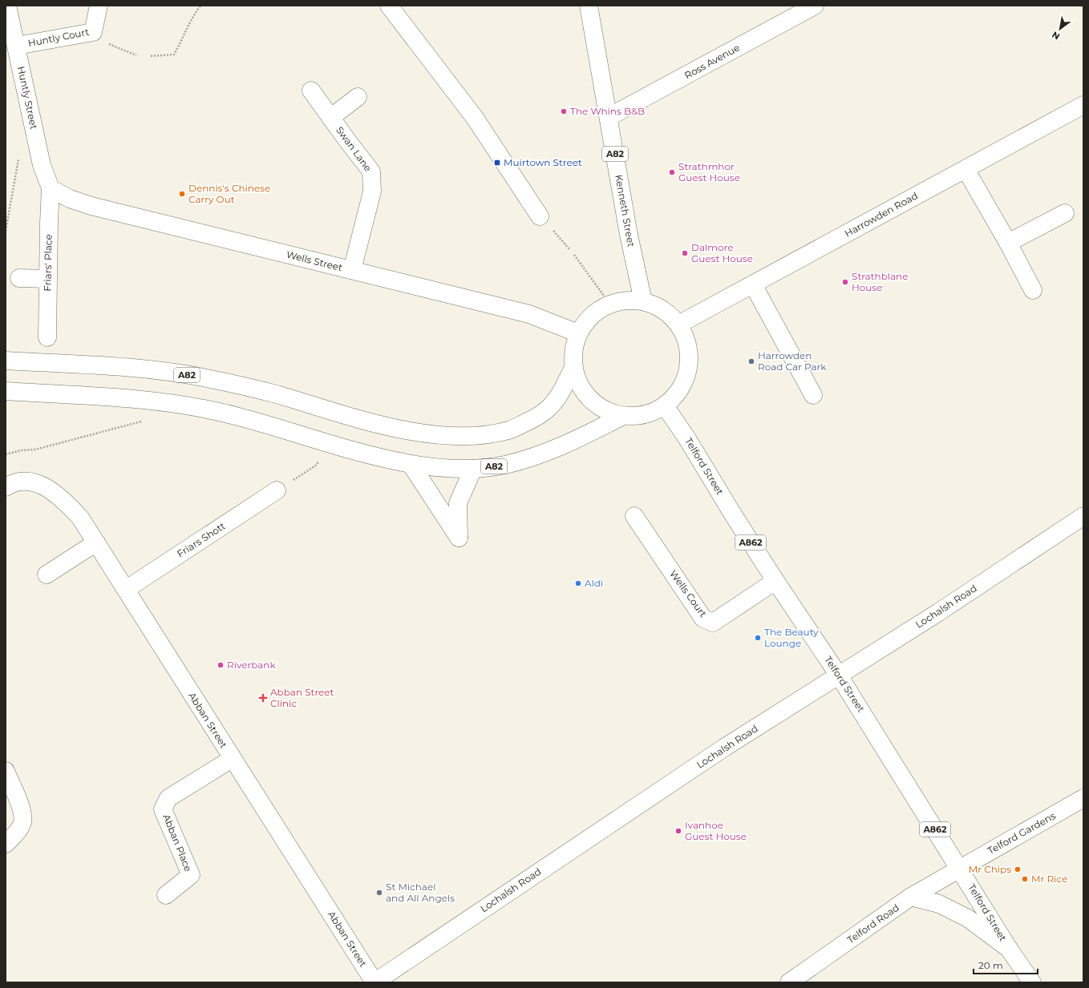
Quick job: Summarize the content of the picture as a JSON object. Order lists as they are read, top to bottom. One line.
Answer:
{"streets":{"main road":["Huntly Court","Ross Avenue","Huntly Street","Swan Lane","A82","Kenneth Street","Harrowden Road","Wells Street","Friars' Place","Telford Street","Friars Shott","A862","Wells Court","Lochalsh Road","Abban Street","Telford Gardens","Abban Place","Telford Road"]},"crossings":[["Huntly Court","Huntly Street"],["Ross Avenue","Kenneth Street"],["Huntly Street","Wells Street"],["Huntly Street","Friars' Place"],["Swan Lane","Wells Street"],["A82","Kenneth Street"],["A82","Harrowden Road"],["A82","Wells Street"],["A82","Telford Street"],["Wells Street","Friars' Place"],["Telford Street","Wells Court"],["Telford Street","Lochalsh Road"],["Telford Street","Telford Gardens"],["Telford Street","Telford Road"],["Friars Shott","Abban Street"],["Lochalsh Road","Abban Street"],["Abban Street","Abban Place"],["Telford Gardens","Telford Road"]],"places":{"other":["The Whins B&B","Strathmhor Guest House","Dennis's Chinese Carry Out","Dalmore Guest House","Strathblane House","Harrowden Road Car Park","Aldi","The Beauty Lounge","Riverbank","Ivanhoe Guest House","Mr Chips","Mr Rice","St Michael and All Angels"],"transit":["Muirtown Street"],"health":["Abban Street Clinic"]},"scale_bar":"20 m","north":"bottom left"}
